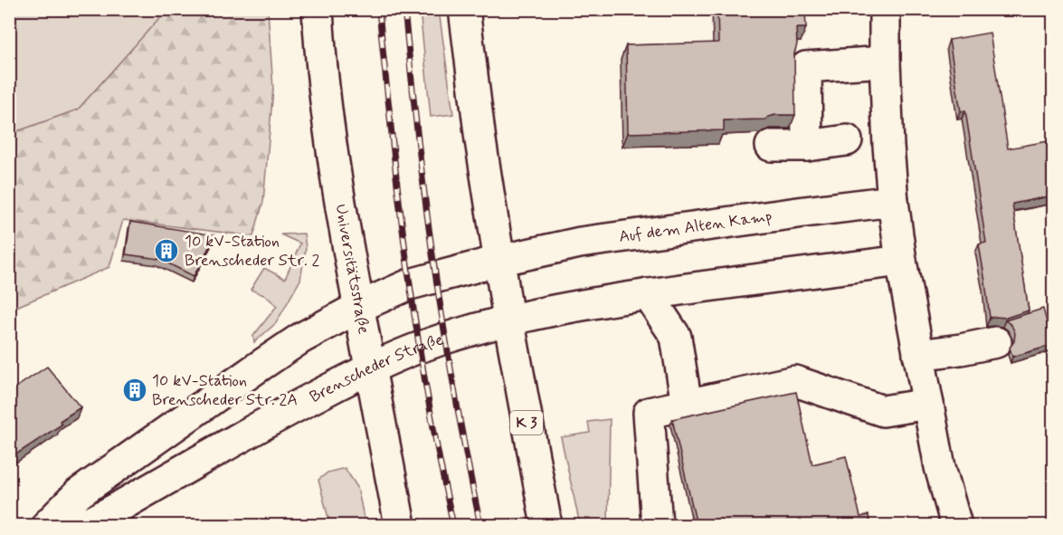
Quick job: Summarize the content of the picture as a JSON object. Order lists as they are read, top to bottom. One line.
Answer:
{"streets":{"main road":["Auf dem Alten Kamp","Universitätsstraße","Brenscheder Straße","K 3"]},"crossings":[["Auf dem Alten Kamp","K 3"],["Universitätsstraße","Brenscheder Straße"],["Brenscheder Straße","K 3"]],"places":{"building":["10 kV-Station Brenscheder Str. 2","10 kV-Station Brenscheder Str. 2A"]}}
